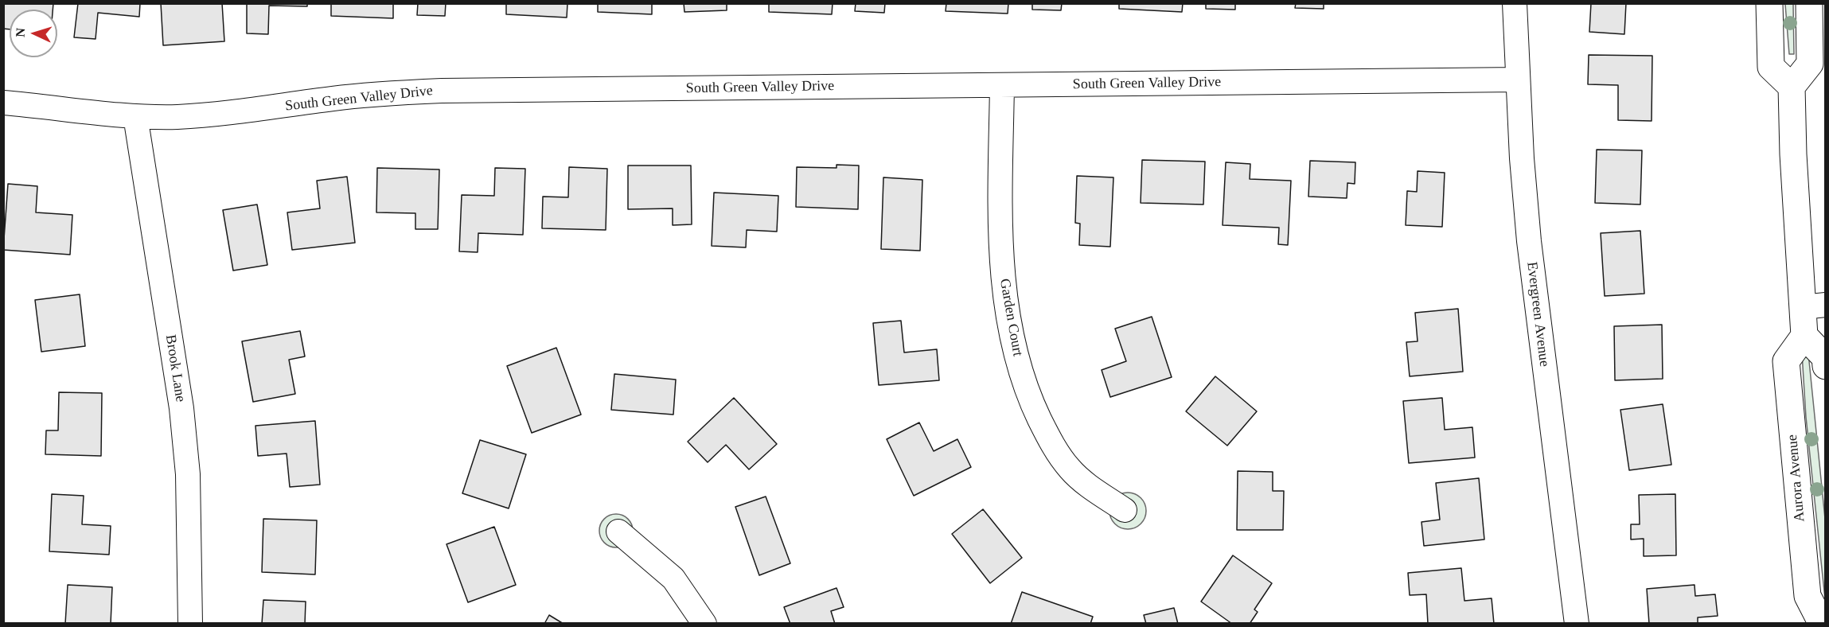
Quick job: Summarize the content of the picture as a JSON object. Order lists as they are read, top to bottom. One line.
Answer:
{"streets":{"main road":["Aurora Avenue"],"street":["South Green Valley Drive","Evergreen Avenue","Garden Court","Brook Lane"]},"crossings":[["South Green Valley Drive","Evergreen Avenue"],["South Green Valley Drive","Garden Court"],["South Green Valley Drive","Brook Lane"]],"north":"left"}
